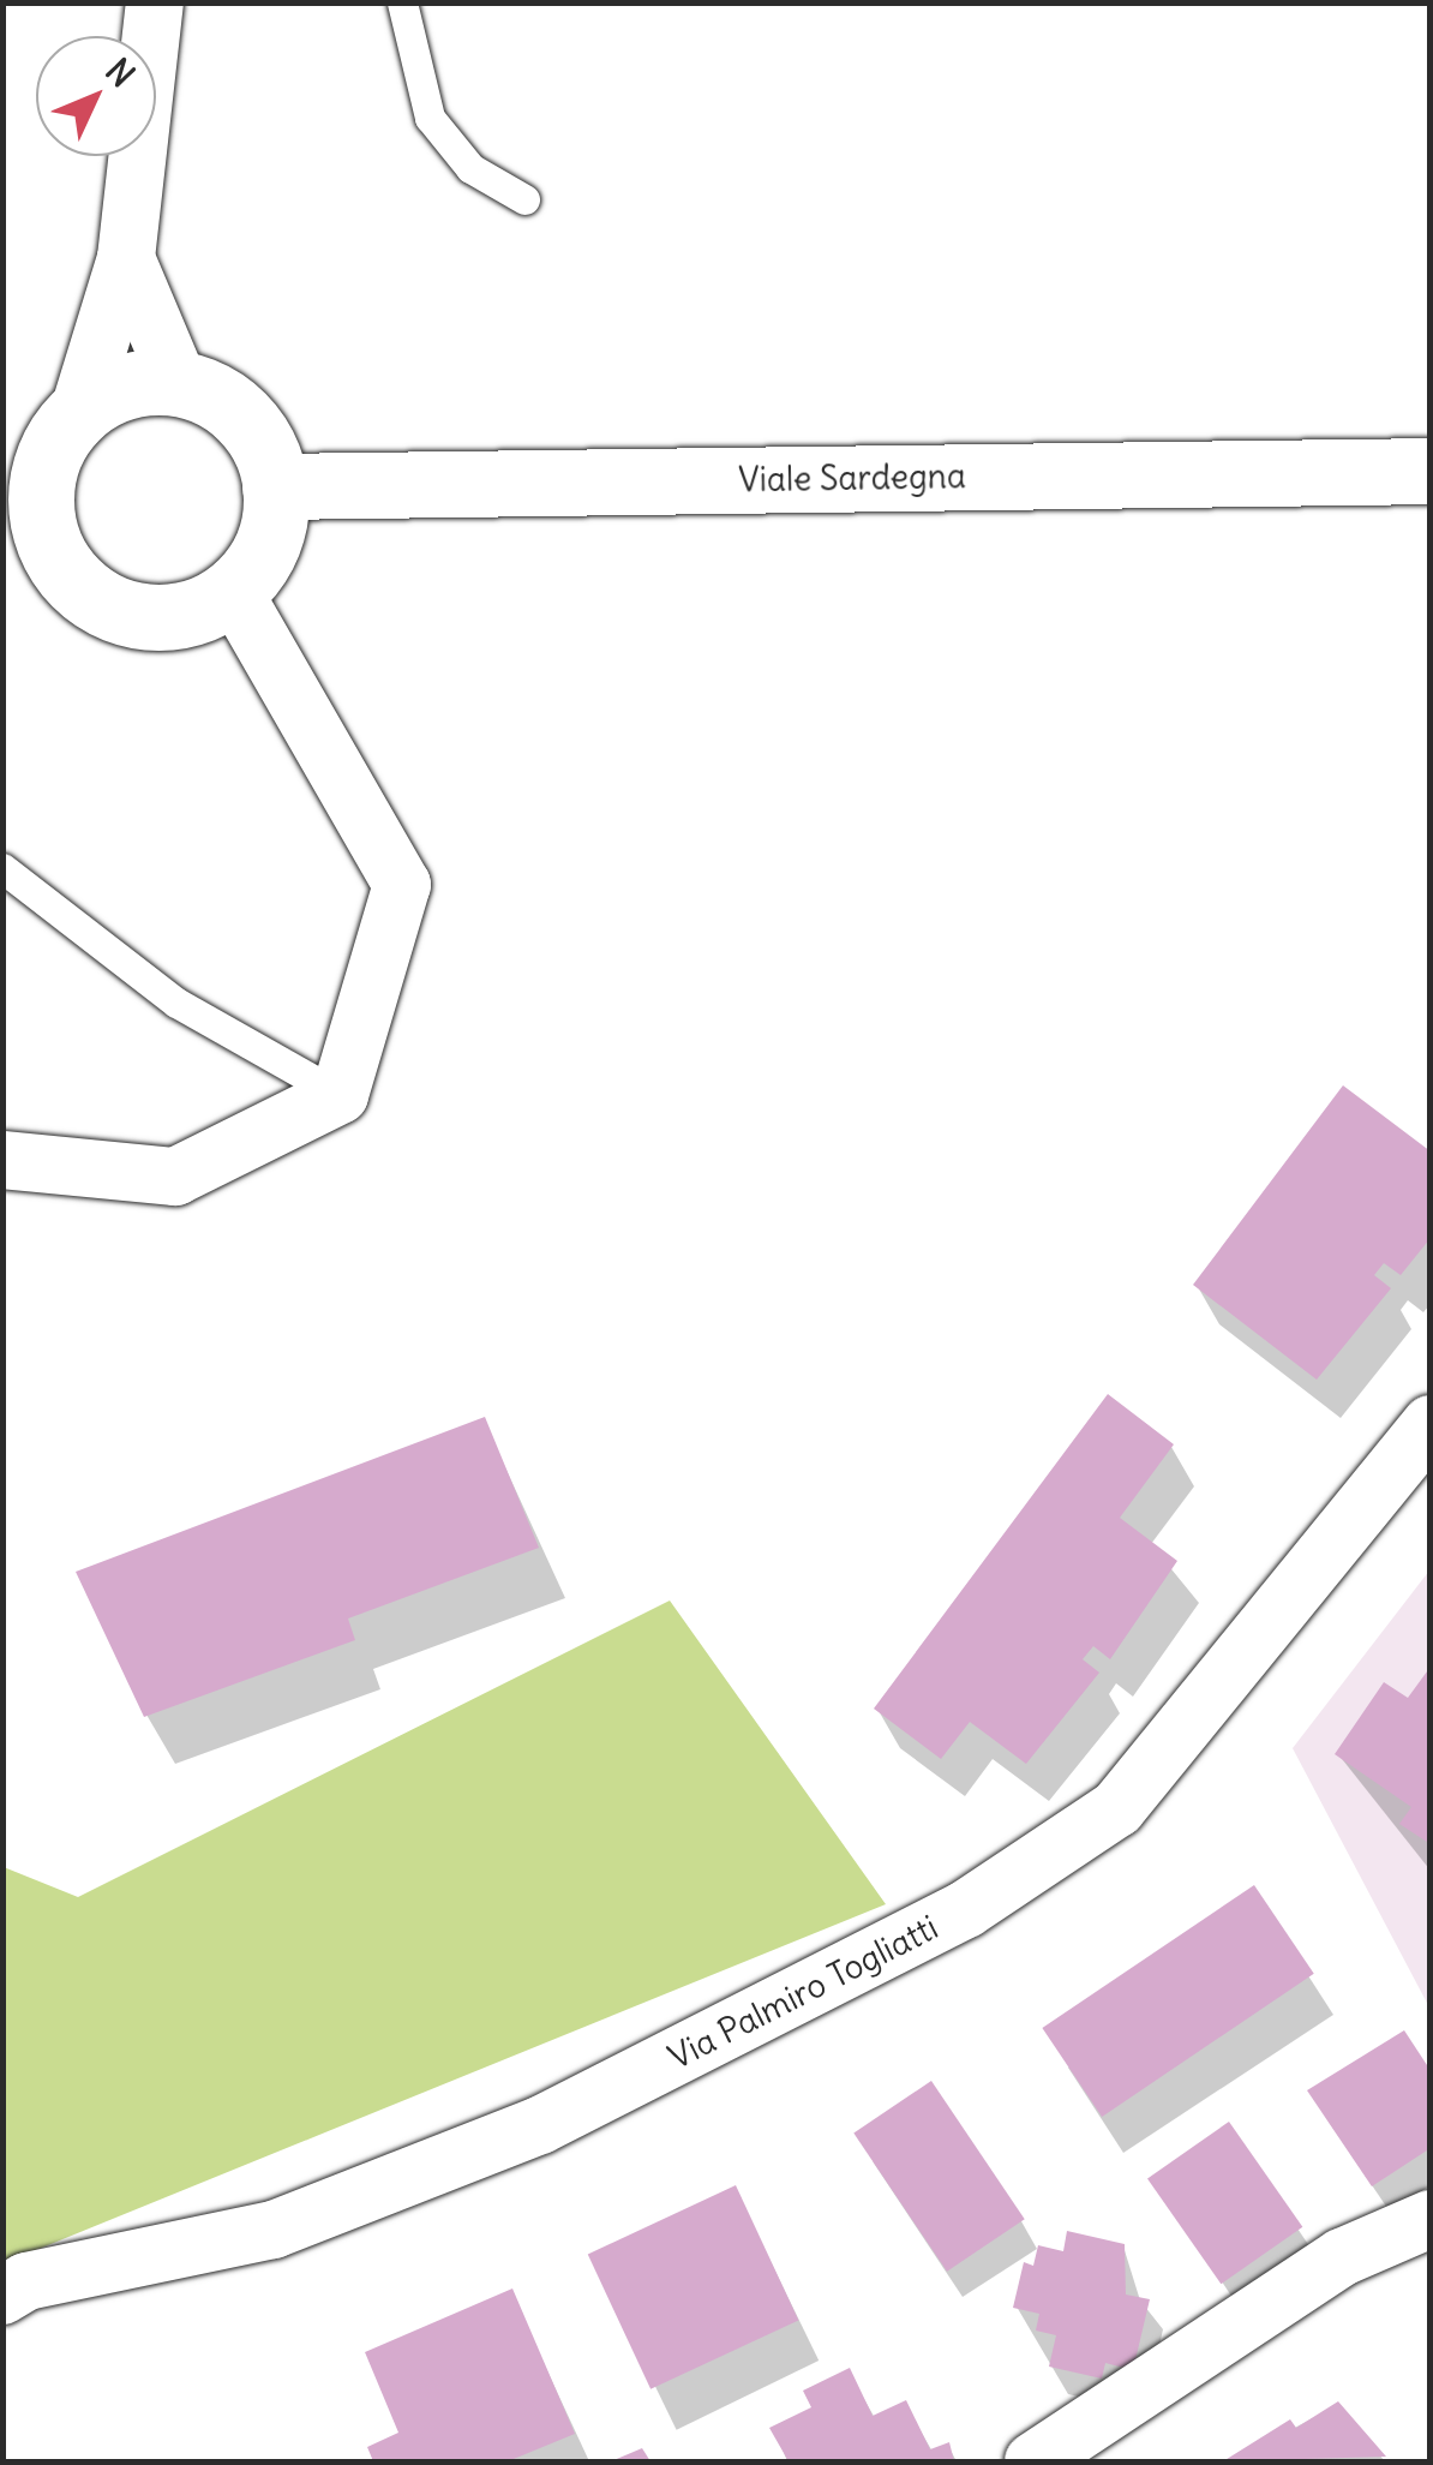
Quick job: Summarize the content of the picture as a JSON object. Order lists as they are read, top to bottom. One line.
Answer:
{"streets":{"street":["Viale Sardegna","Via Palmiro Togliatti"]},"north":"top right"}
